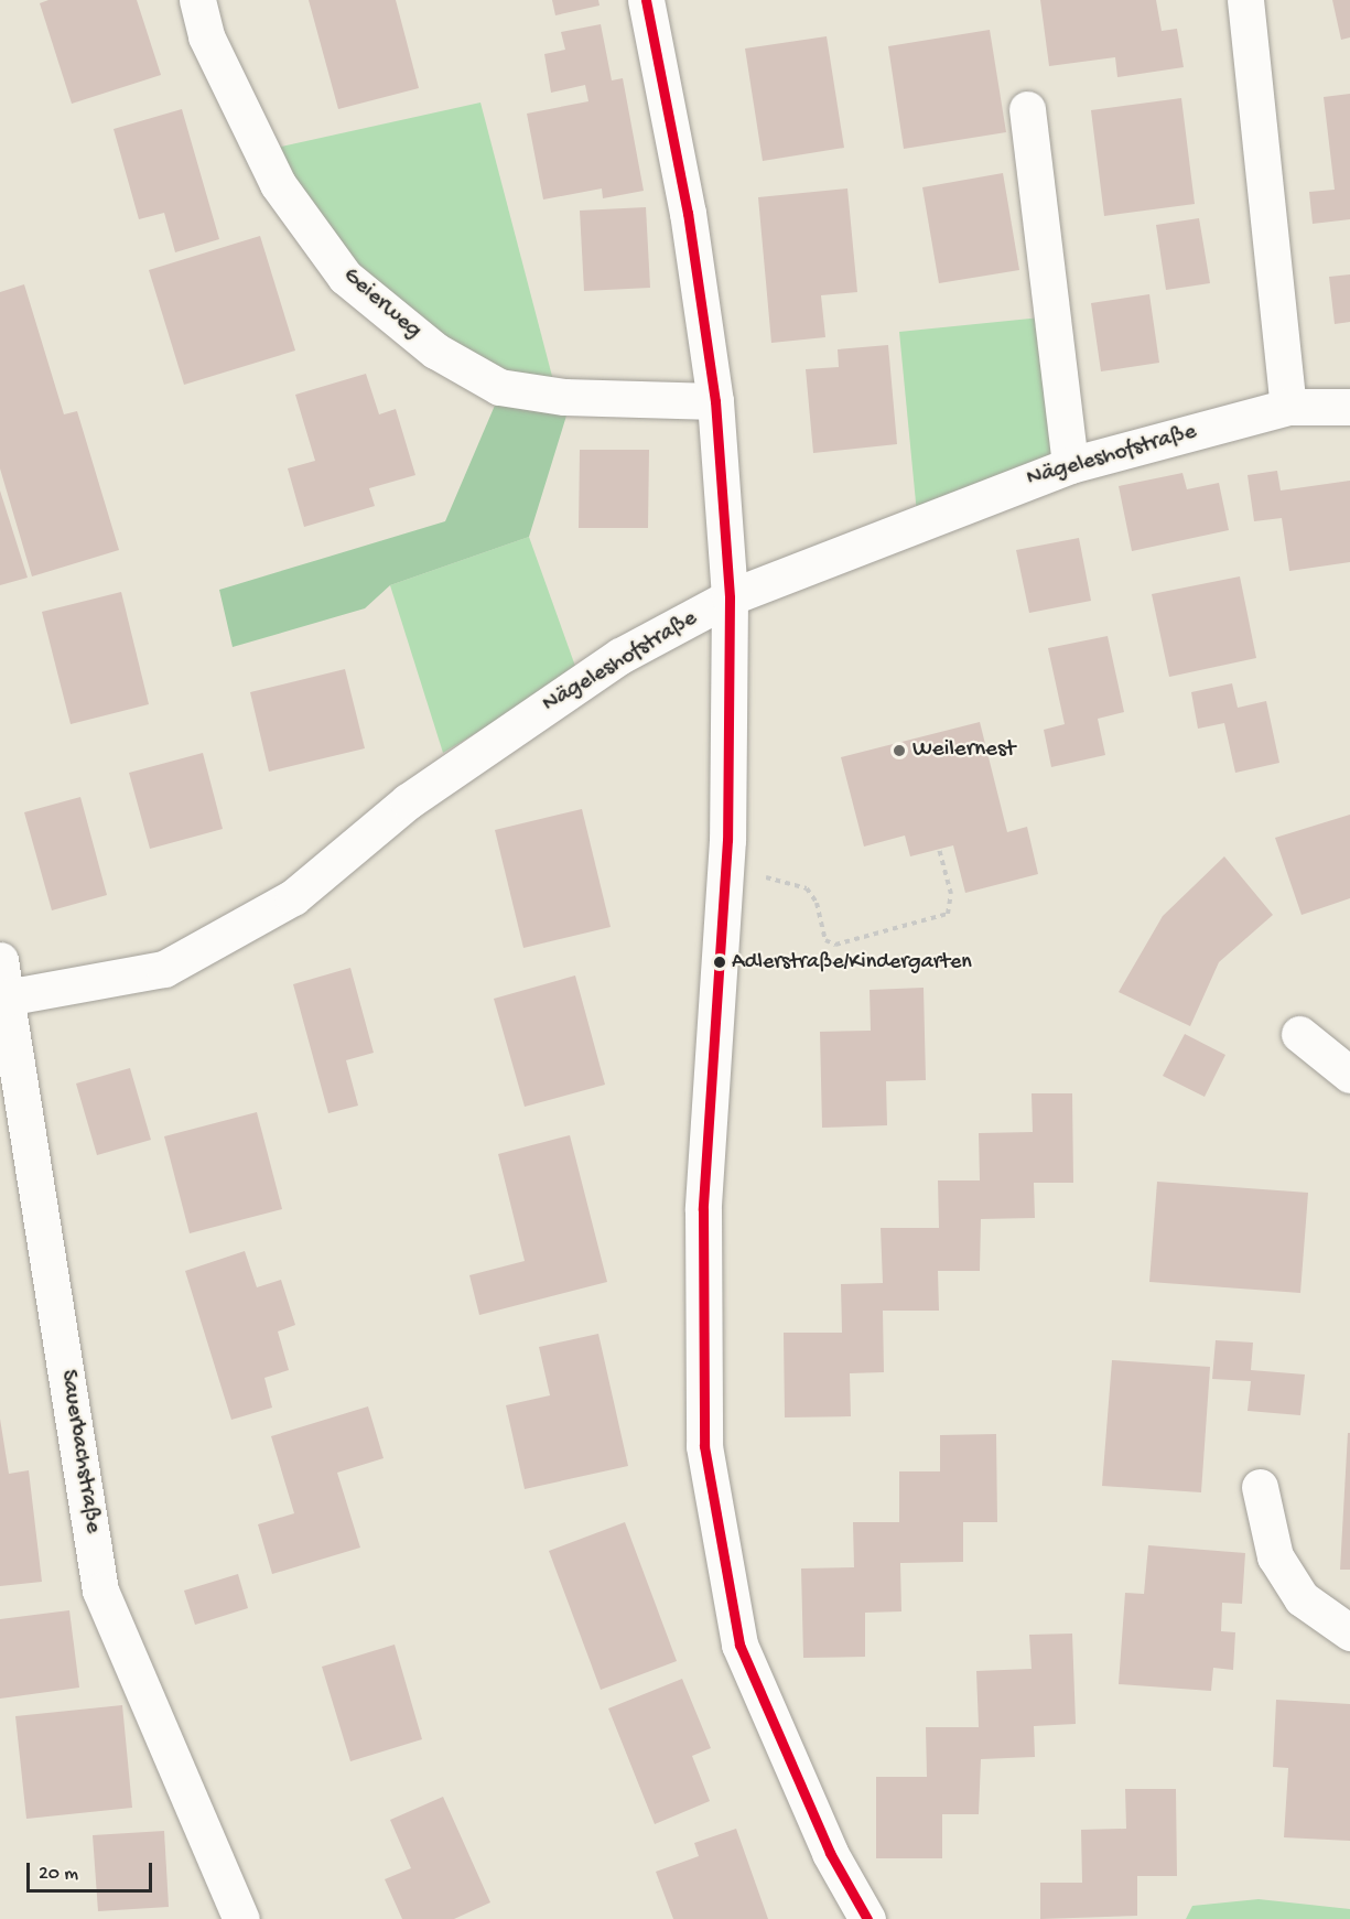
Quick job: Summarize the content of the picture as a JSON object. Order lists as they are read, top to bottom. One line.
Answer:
{"streets":{"street":["Geierweg","Nägeleshofstraße","Sauerbachstraße"]},"crossings":[["Nägeleshofstraße","Sauerbachstraße"]],"places":["Weilernest","Adlerstraße/Kindergarten"],"scale_bar":"20 m"}
